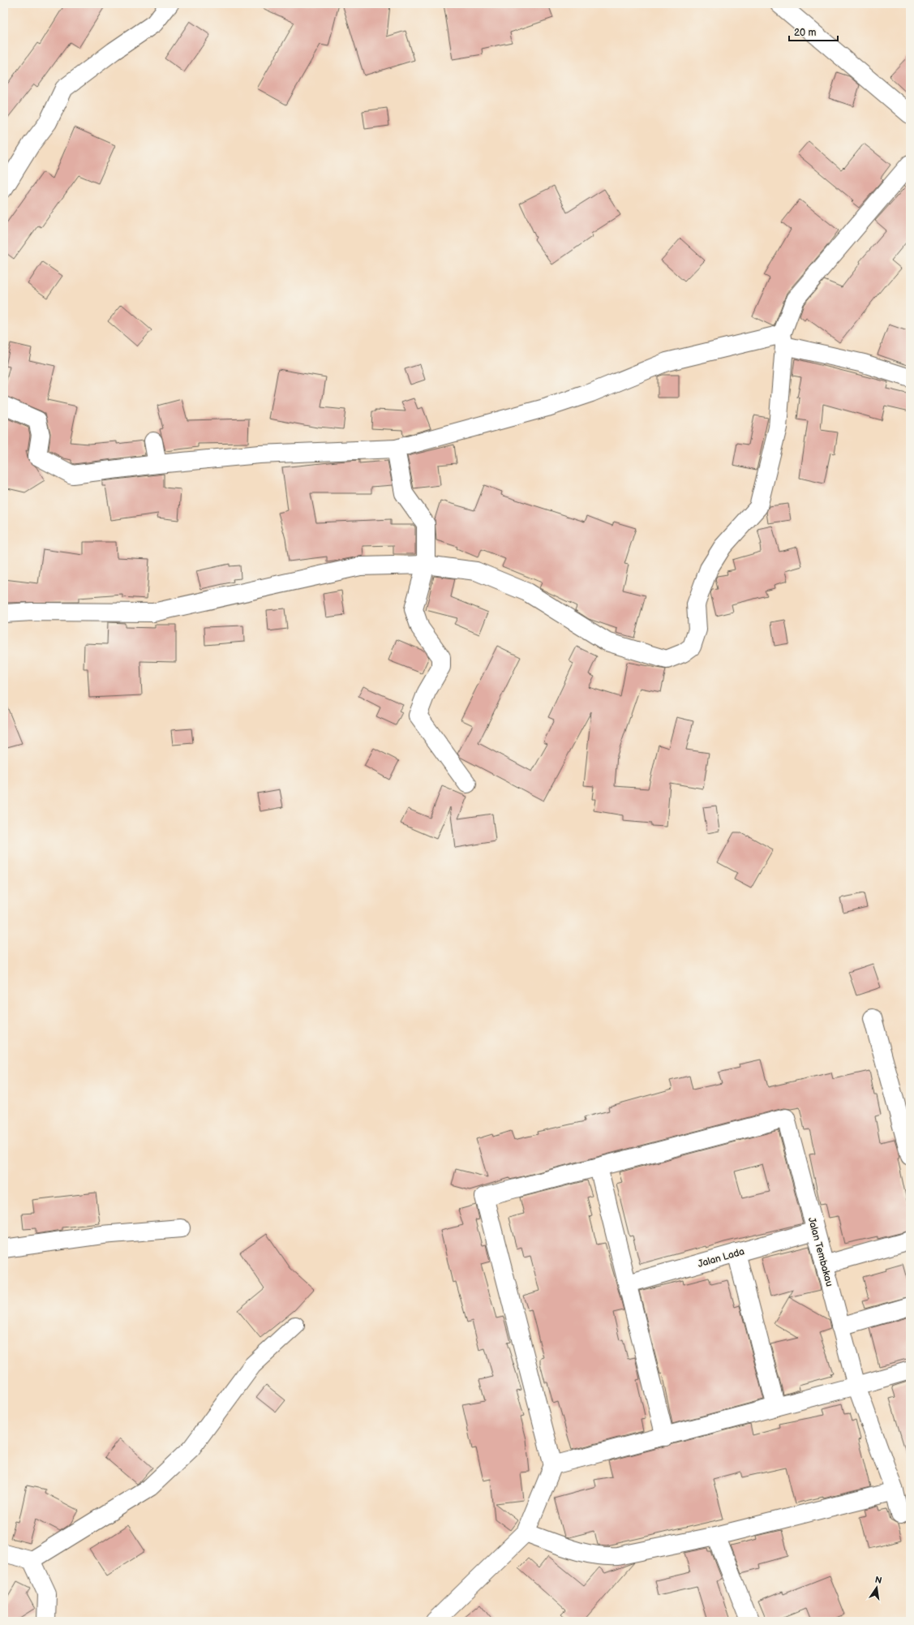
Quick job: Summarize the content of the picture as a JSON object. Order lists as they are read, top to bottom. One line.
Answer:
{"streets":{"street":["Jalan Tembakau","Jalan Lada"]},"crossings":[["Jalan Tembakau","Jalan Lada"]],"scale_bar":"20 m","north":"top"}
